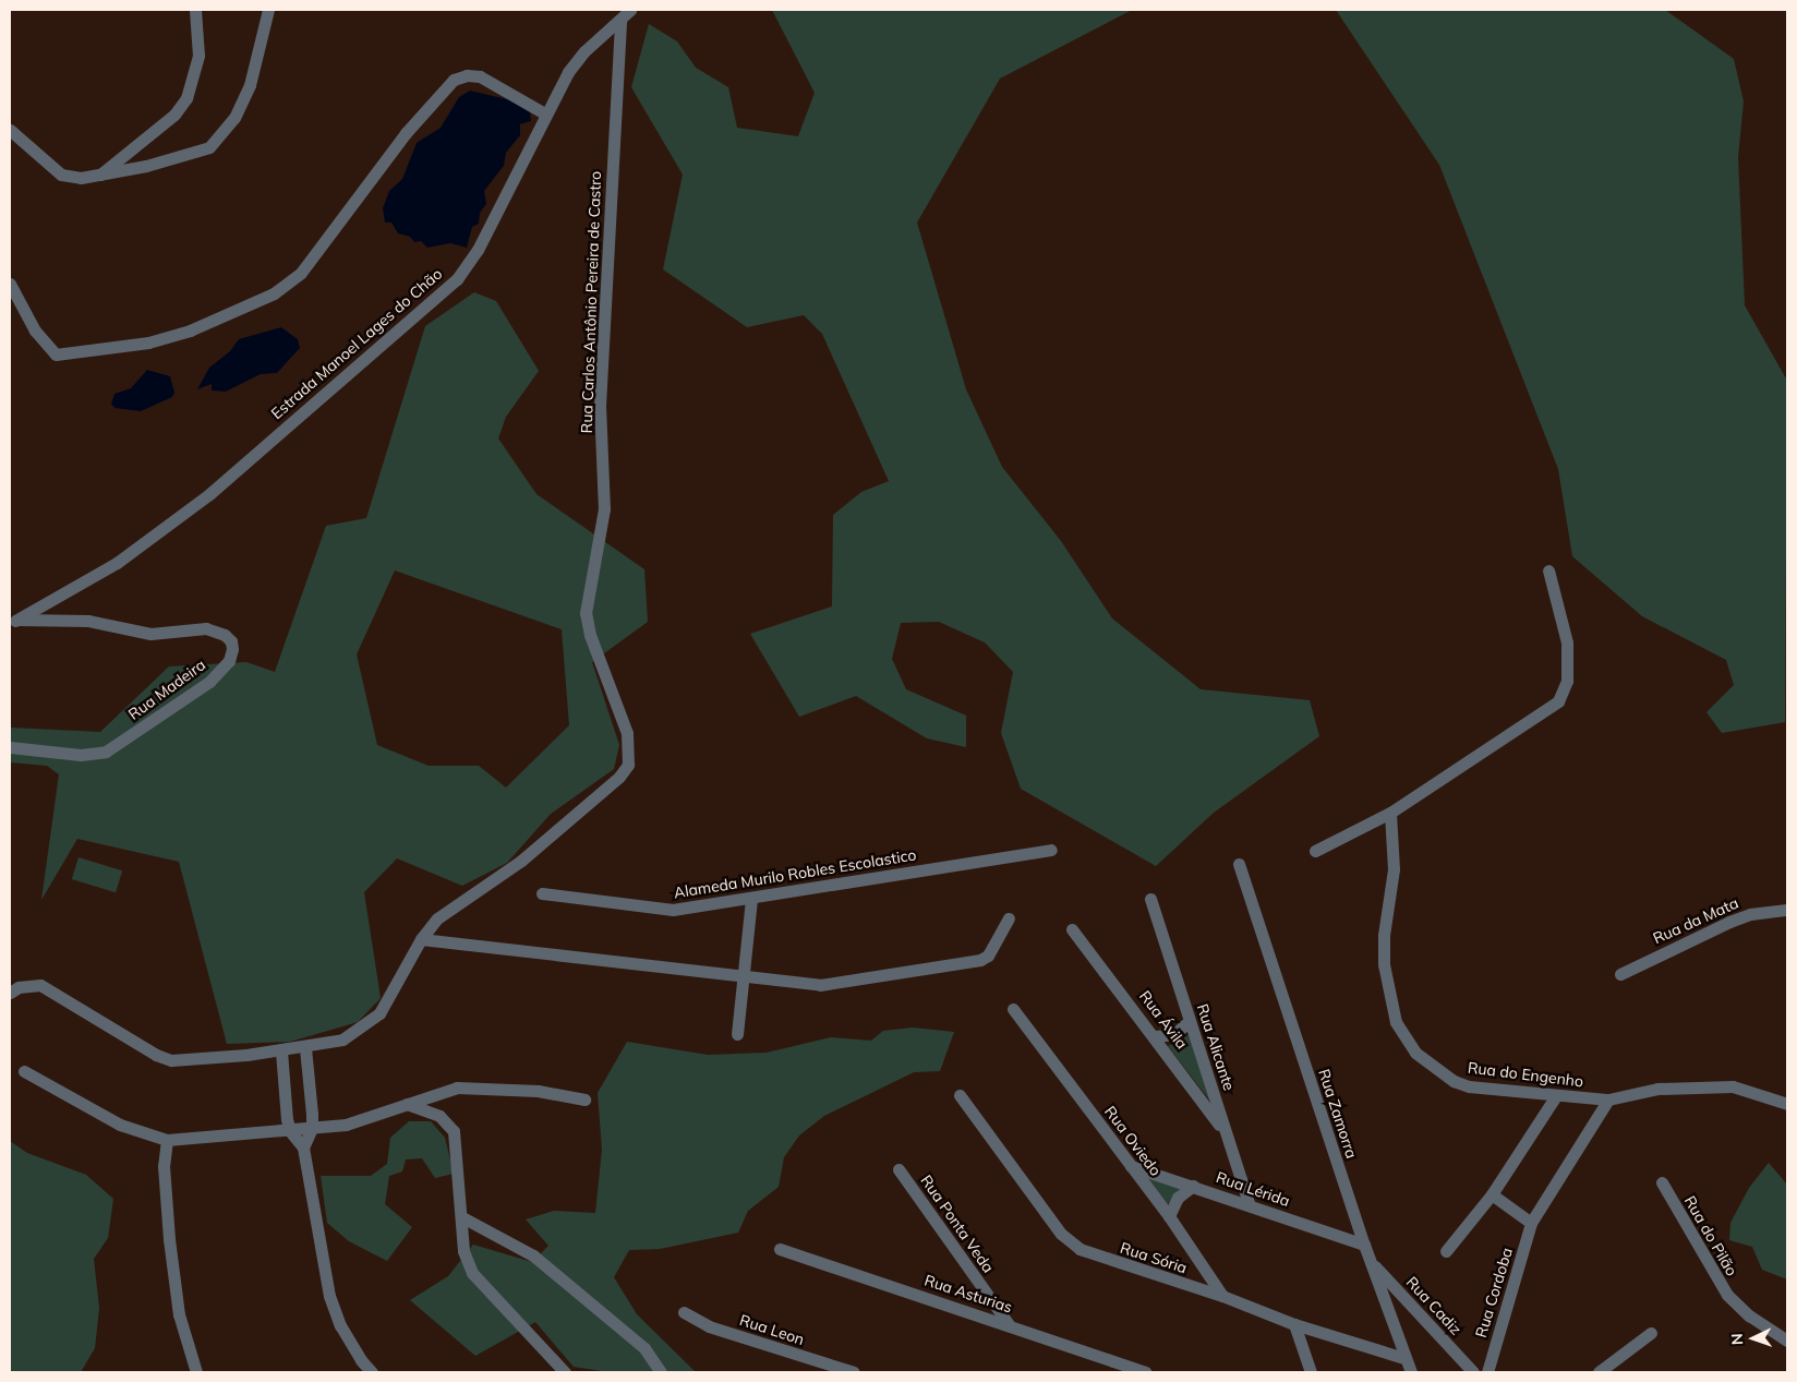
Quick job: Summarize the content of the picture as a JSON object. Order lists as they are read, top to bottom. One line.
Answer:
{"streets":{"street":["Rua Carlos Antônio Pereira de Castro","Estrada Manoel Lages do Chão","Rua Madeira","Alameda Murilo Robles Escolastico","Rua da Mata","Rua Ávila","Rua Alicante","Rua do Engenho","Rua Zamorra","Rua Oviedo","Rua Lérida","Rua Ponta Veda","Rua do Pilão","Rua Sória","Rua Cordoba","Rua Asturias","Rua Cadiz","Rua Leon"]},"crossings":[["Rua Carlos Antônio Pereira de Castro","Estrada Manoel Lages do Chão"],["Estrada Manoel Lages do Chão","Rua Madeira"],["Rua Ávila","Rua Alicante"],["Rua Alicante","Rua Lérida"],["Rua do Engenho","Rua Cordoba"],["Rua Zamorra","Rua Lérida"],["Rua Zamorra","Rua Sória"],["Rua Zamorra","Rua Cadiz"],["Rua Oviedo","Rua Lérida"],["Rua Oviedo","Rua Sória"],["Rua Ponta Veda","Rua Asturias"]],"north":"left"}
